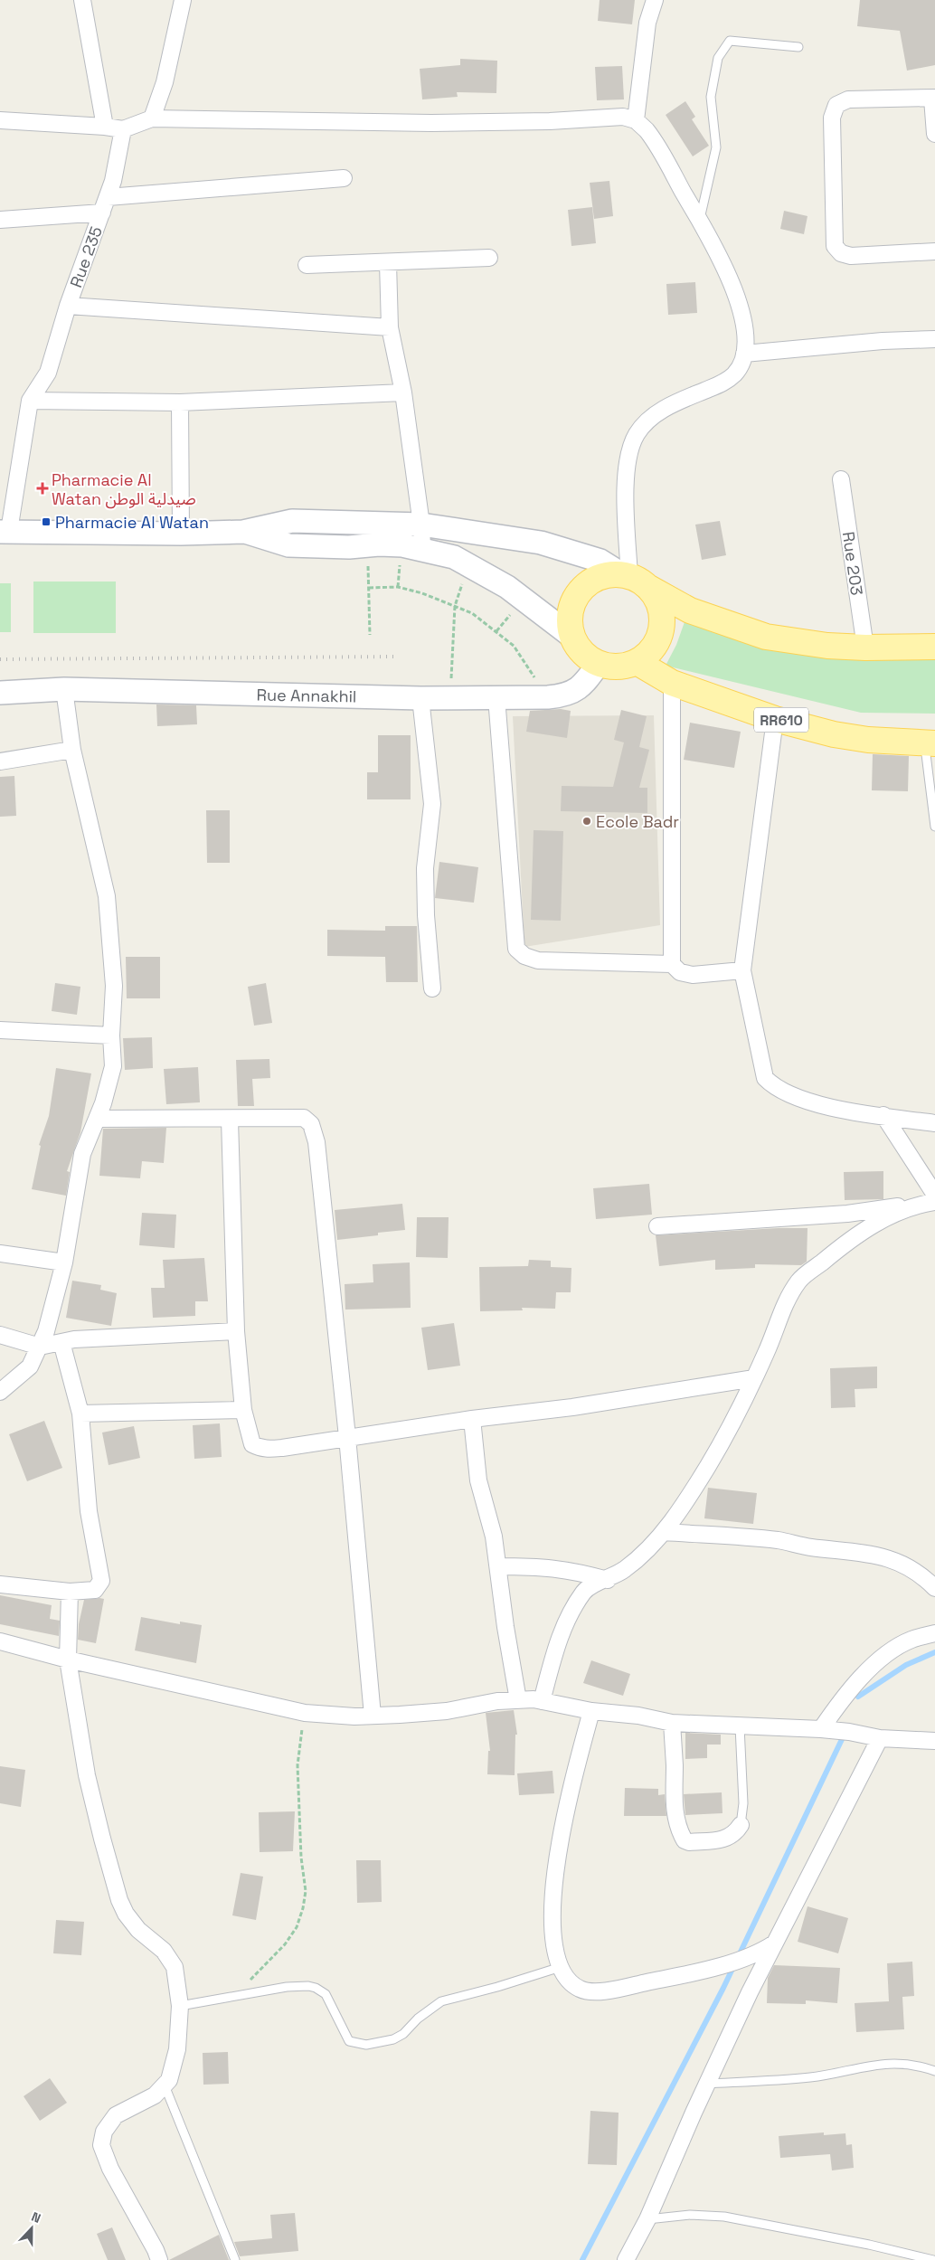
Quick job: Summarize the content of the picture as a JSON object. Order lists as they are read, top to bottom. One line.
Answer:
{"streets":{"main road":["Rue Annakhil","RR610"],"street":["Rue 235","Rue 203"]},"crossings":[["Rue Annakhil","RR610"]],"places":{"health":["Pharmacie Al Watan صيدلية الوطن"],"transit":["Pharmacie Al Watan"],"other":["Ecole Badr"]},"north":"top"}
